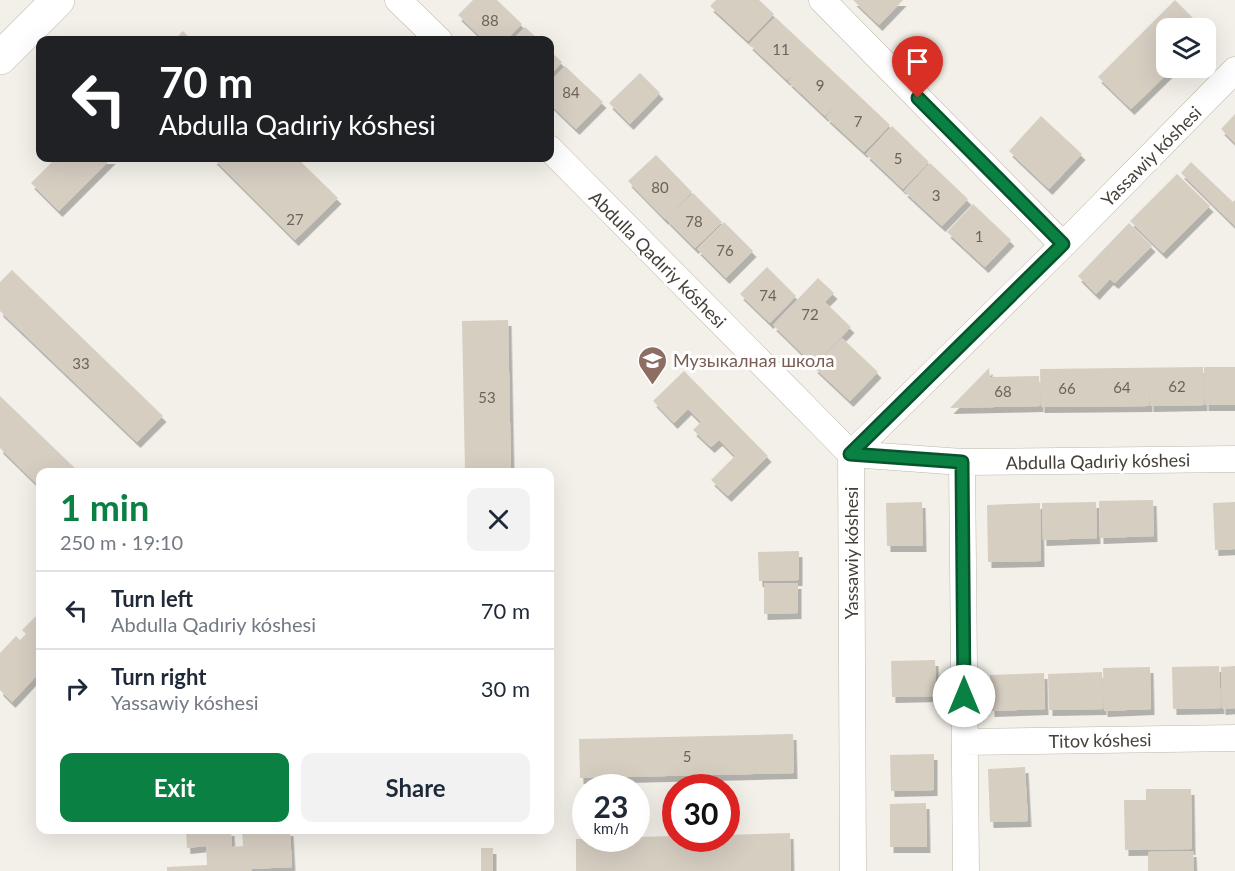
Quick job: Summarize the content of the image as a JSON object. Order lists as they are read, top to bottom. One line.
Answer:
{"streets":{"street":["Yassawiy kóshesi","Abdulla Qadıriy kóshesi","Titov kóshesi"]},"crossings":[["Yassawiy kóshesi","Abdulla Qadıriy kóshesi"]],"places":{"school or university":["Музыкалная школа"]},"house_numbers":["88","11","9","84","7","5","80","3","27","78","1","76","74","72","33","62","64","66","68","53","5"],"page":{"turn":["70 m","Abdulla Qadıriy kóshesi"],"heading":["1 min","250 m · 19:10"],"list":[{"name":"Turn left","note":"Abdulla Qadıriy kóshesi","value":"70 m"},{"name":"Turn right","note":"Yassawiy kóshesi","value":"30 m"}],"buttons":["Exit","Share"],"speed":"23 km/h","limit":"30"}}
